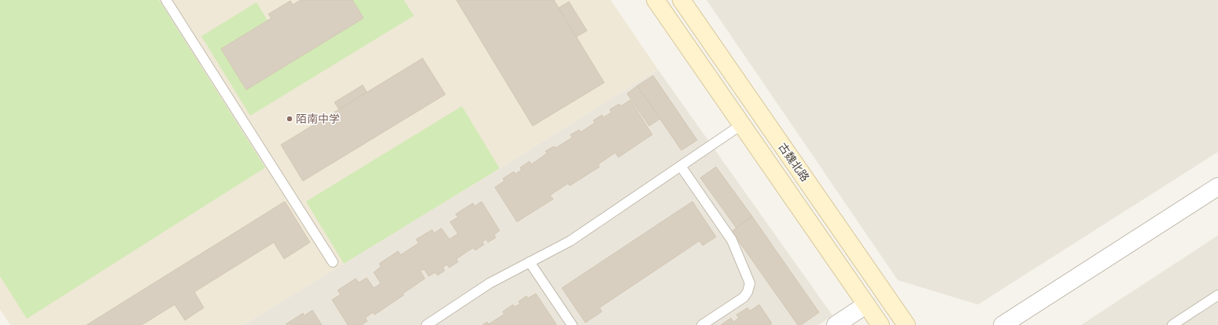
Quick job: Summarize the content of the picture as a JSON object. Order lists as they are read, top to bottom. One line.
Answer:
{"streets":{"main road":["古魏北路"]},"places":["陌南中学"]}
